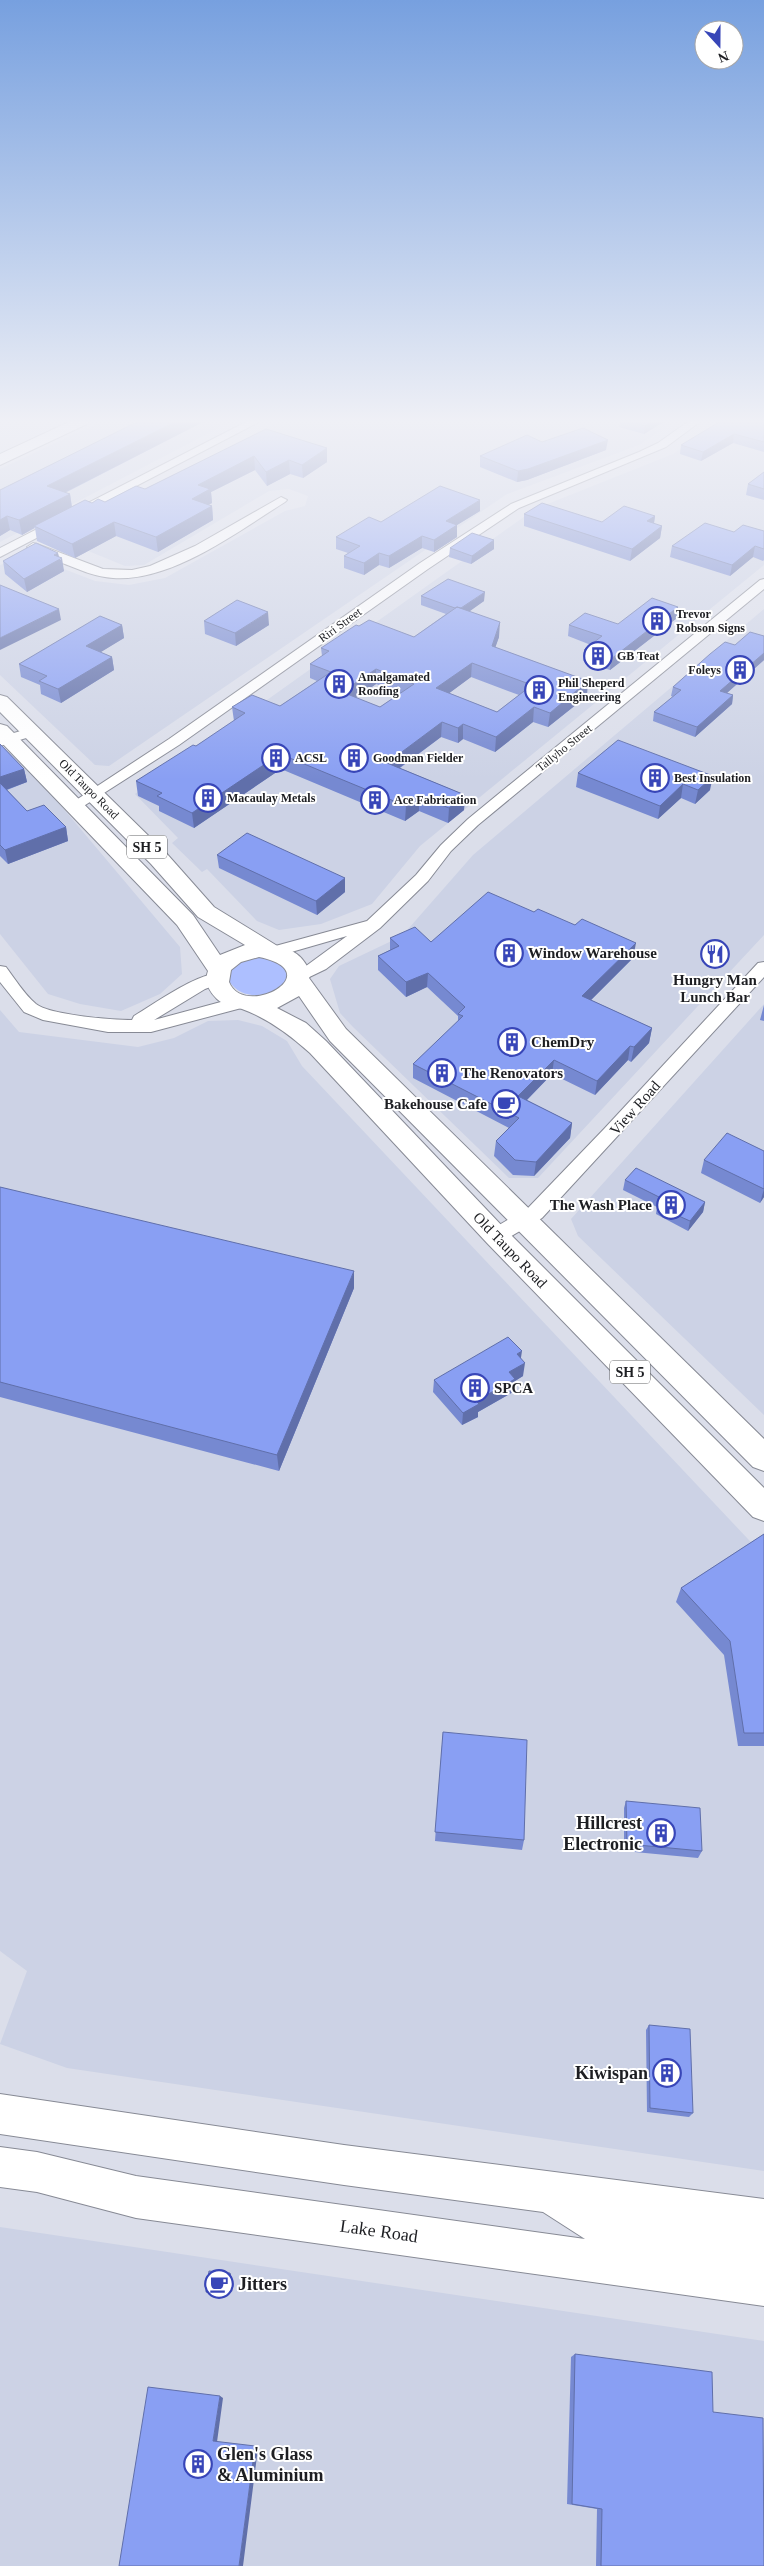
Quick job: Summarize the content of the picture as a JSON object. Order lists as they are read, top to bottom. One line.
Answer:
{"streets":{"main road":["Old Taupo Road","SH 5","Lake Road"],"street":["Riri Street","Tallyho Street","View Road"]},"crossings":[["Riri Street","Old Taupo Road"],["Tallyho Street","Old Taupo Road"],["Tallyho Street","SH 5"],["Old Taupo Road","SH 5"],["Old Taupo Road","View Road"]],"places":{"building":["Trevor Robson Signs","GB Teat","Foleys","Amalgamated Roofing","Phil Sheperd Engineering","ACSL","Goodman Fielder","Best Insulation","Macaulay Metals","Ace Fabrication","Window Warehouse","ChemDry","The Renovators","The Wash Place","SPCA","Hillcrest Electronic","Kiwispan","Glen's Glass & Aluminium"],"restaurant":["Hungry Man Lunch Bar"],"cafe":["Bakehouse Cafe","Jitters"]},"north":"bottom"}
